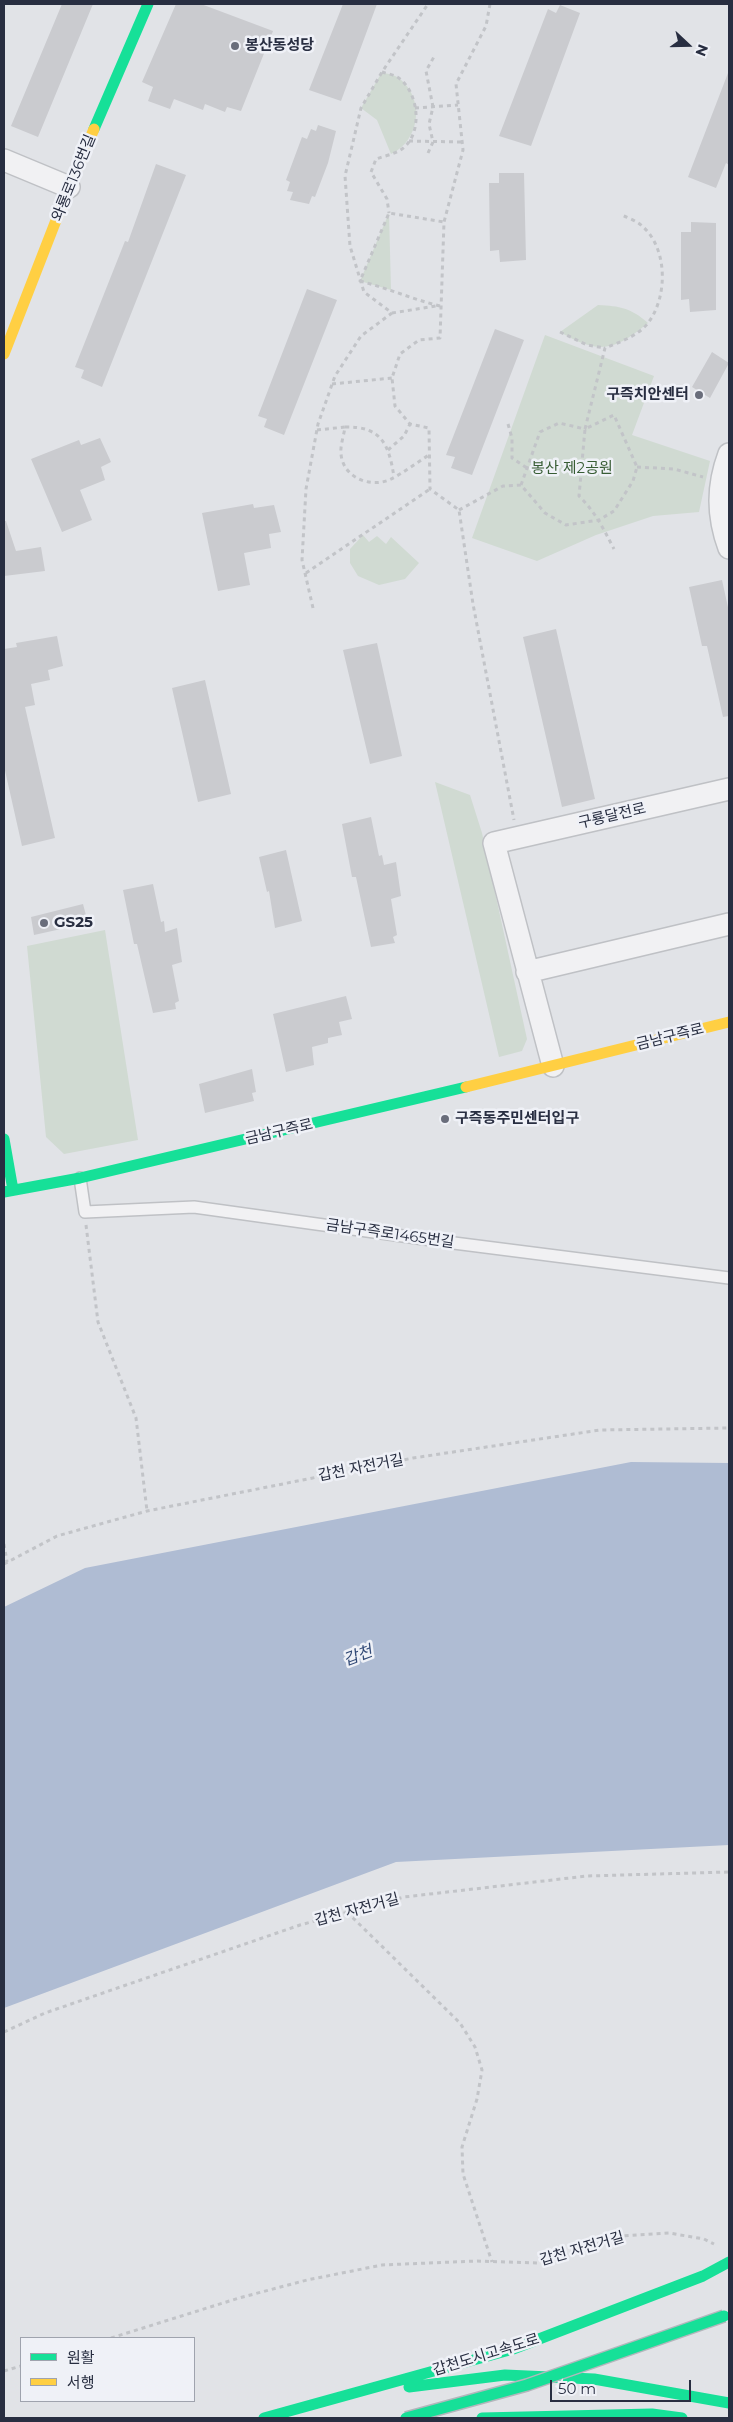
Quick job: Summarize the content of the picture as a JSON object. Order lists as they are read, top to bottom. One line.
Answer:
{"streets":{"main road":["와룡로136번길","금남구즉로","갑천도시고속도로"],"street":["구룡달전로"],"lane":["금남구즉로1465번길"],"path":["갑천 자전거길"]},"water":["갑천"],"parks":["봉산 제2공원"],"places":["봉산동성당","구즉치안센터","GS25","구즉동주민센터입구"],"legend":["원활","서행"],"scale_bar":"50 m","north":"right"}
